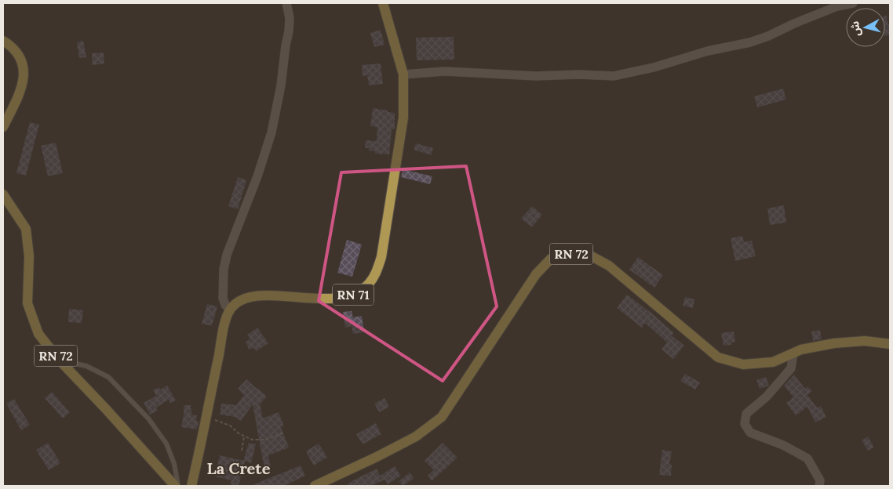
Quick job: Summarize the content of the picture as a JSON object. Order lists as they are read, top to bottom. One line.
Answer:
{"streets":{"main road":["RN 72","RN 71"]},"districts":["La Crete"],"north":"left"}
